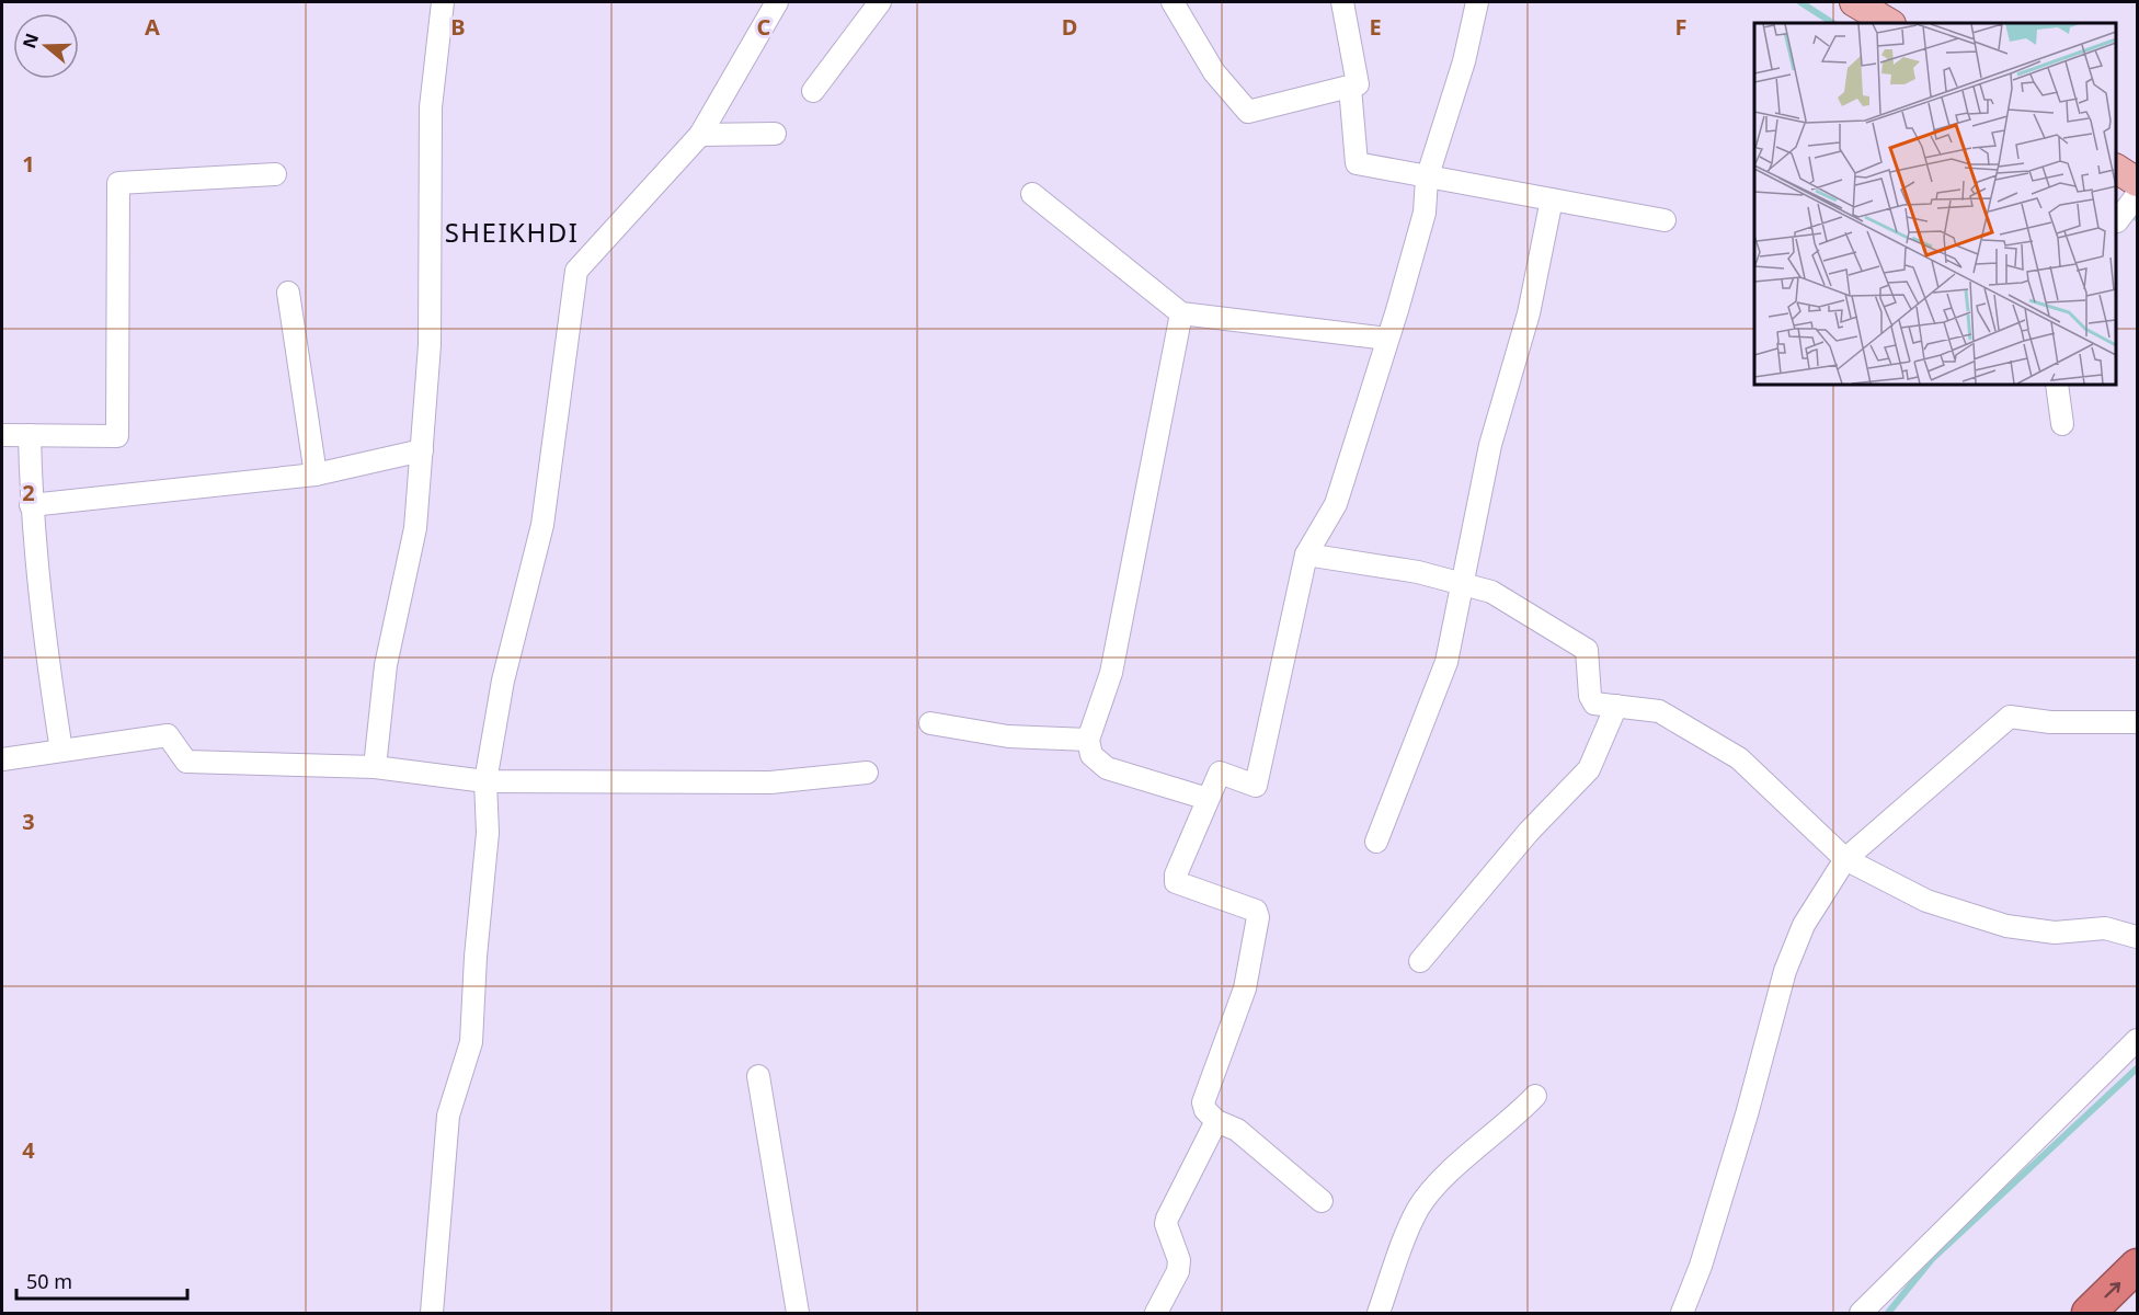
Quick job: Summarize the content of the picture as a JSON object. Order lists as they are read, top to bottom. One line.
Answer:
{"districts":["SHEIKHDI"],"scale_bar":"50 m","north":"left","grid":{"columns":["A","B","C","D","E","F"],"rows":["1","2","3","4"]}}
